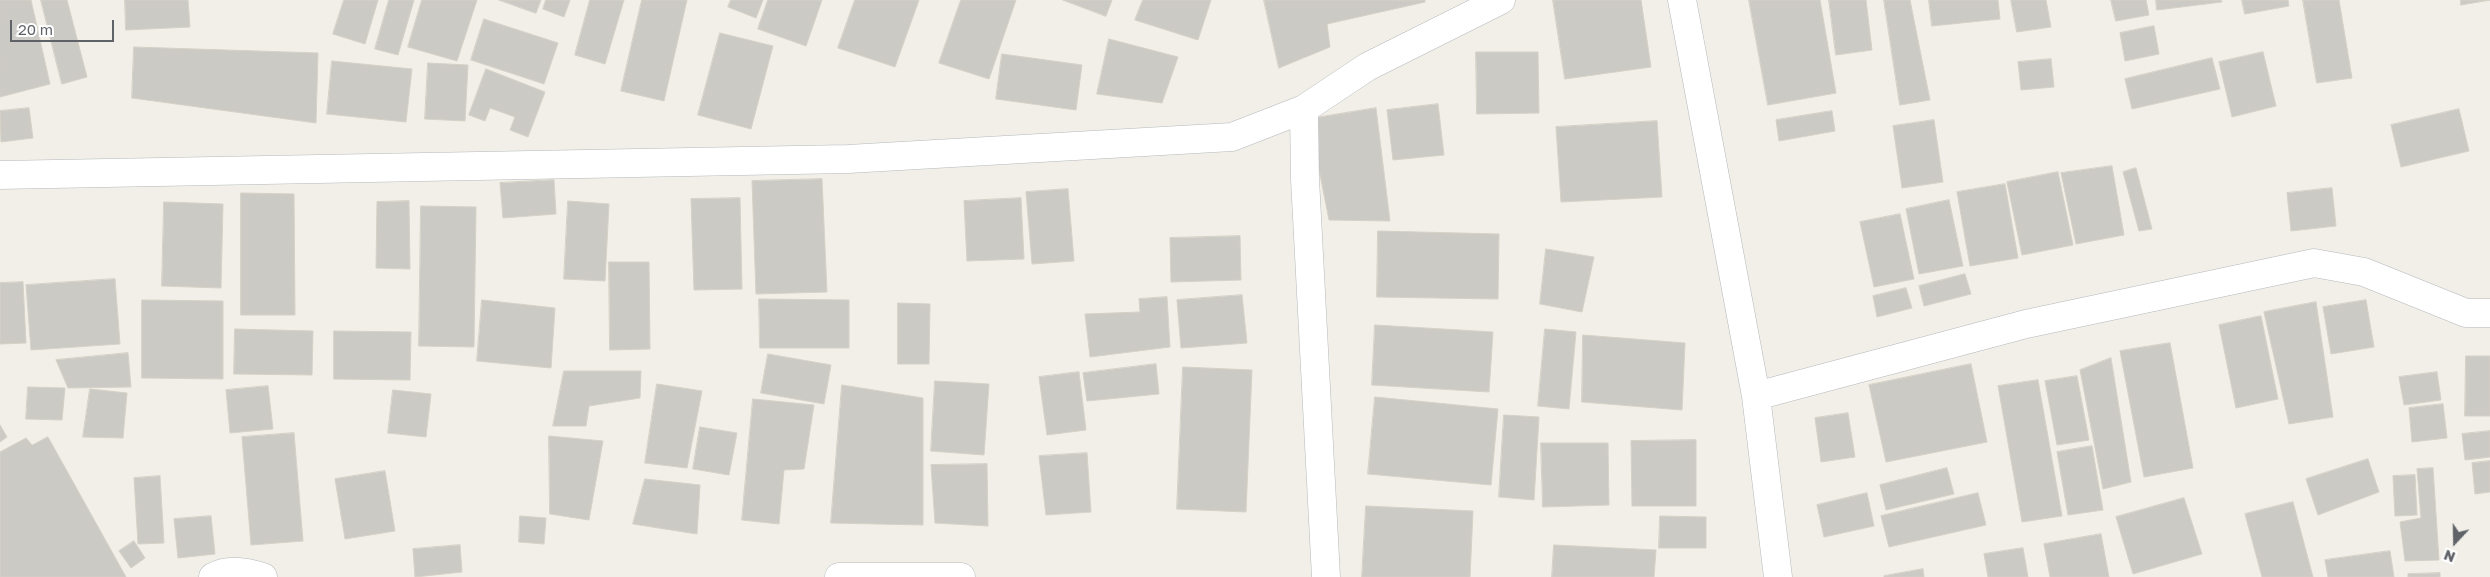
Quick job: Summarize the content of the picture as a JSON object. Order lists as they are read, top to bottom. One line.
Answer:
{"scale_bar":"20 m","north":"bottom"}
